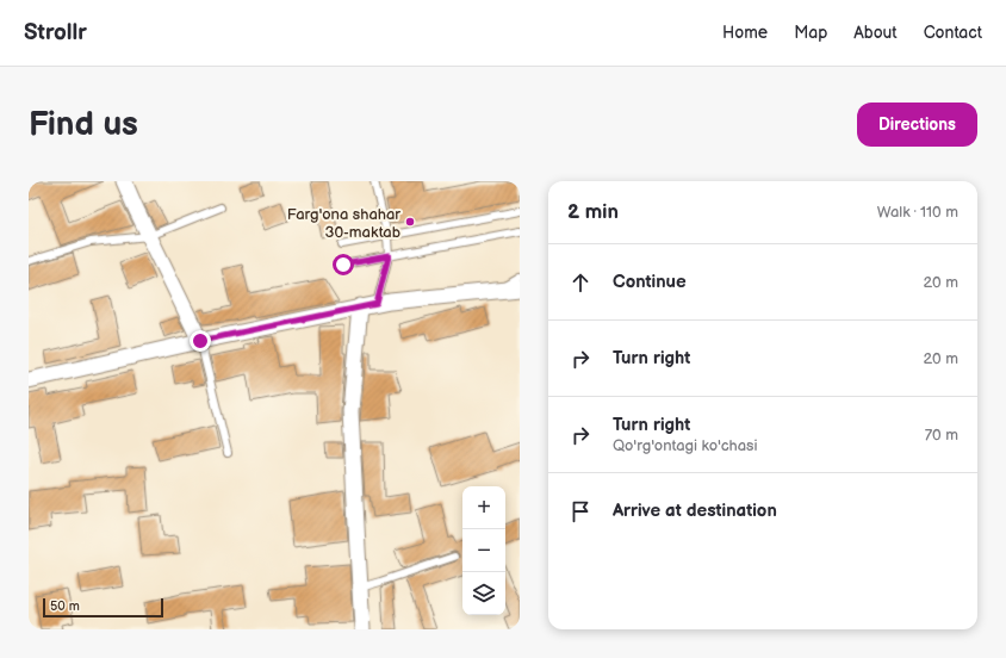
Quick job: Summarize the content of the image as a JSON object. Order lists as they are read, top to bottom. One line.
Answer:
{"places":["Farg'ona shahar 30-maktab"],"scale_bar":"50 m","page":{"header":"Strollr","nav":["Home","Map","About","Contact"],"buttons":"Directions","title":"Find us","heading":["2 min","Walk · 110 m"],"list":[["Continue","20 m"],["Turn right","20 m"],["Turn right","Qo'rg'ontagi ko'chasi","70 m"],"Arrive at destination"],"map_buttons":["+","−"],"scale":"50 m"}}
